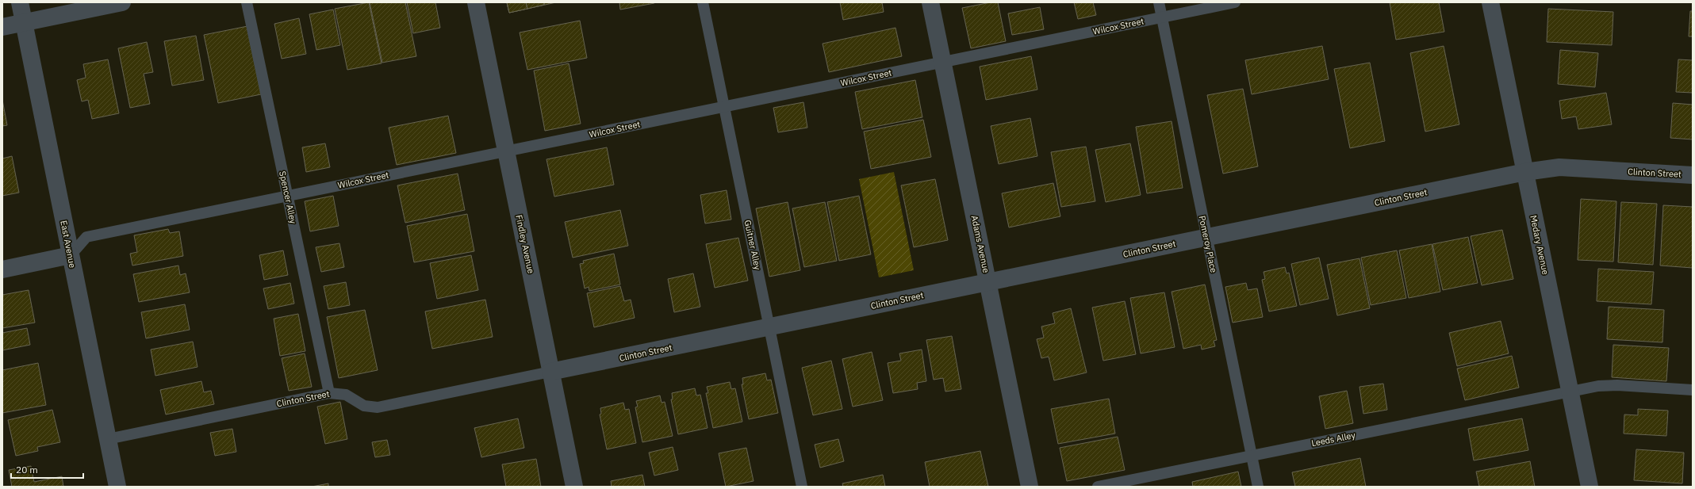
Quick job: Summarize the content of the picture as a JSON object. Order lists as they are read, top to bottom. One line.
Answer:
{"streets":{"street":["Clinton Street","East Avenue","Findley Avenue","Adams Avenue","Medary Avenue"],"lane":["Wilcox Street","Spencer Alley","Pomeroy Place","Guitner Alley","Leeds Alley"]},"crossings":[["Wilcox Street","Spencer Alley"],["Wilcox Street","East Avenue"],["Wilcox Street","Findley Avenue"],["Wilcox Street","Adams Avenue"],["Wilcox Street","Pomeroy Place"],["Wilcox Street","Guitner Alley"],["Clinton Street","Spencer Alley"],["Clinton Street","East Avenue"],["Clinton Street","Findley Avenue"],["Clinton Street","Adams Avenue"],["Clinton Street","Pomeroy Place"],["Clinton Street","Guitner Alley"],["Clinton Street","Medary Avenue"],["Pomeroy Place","Leeds Alley"],["Medary Avenue","Leeds Alley"]],"scale_bar":"20 m"}
